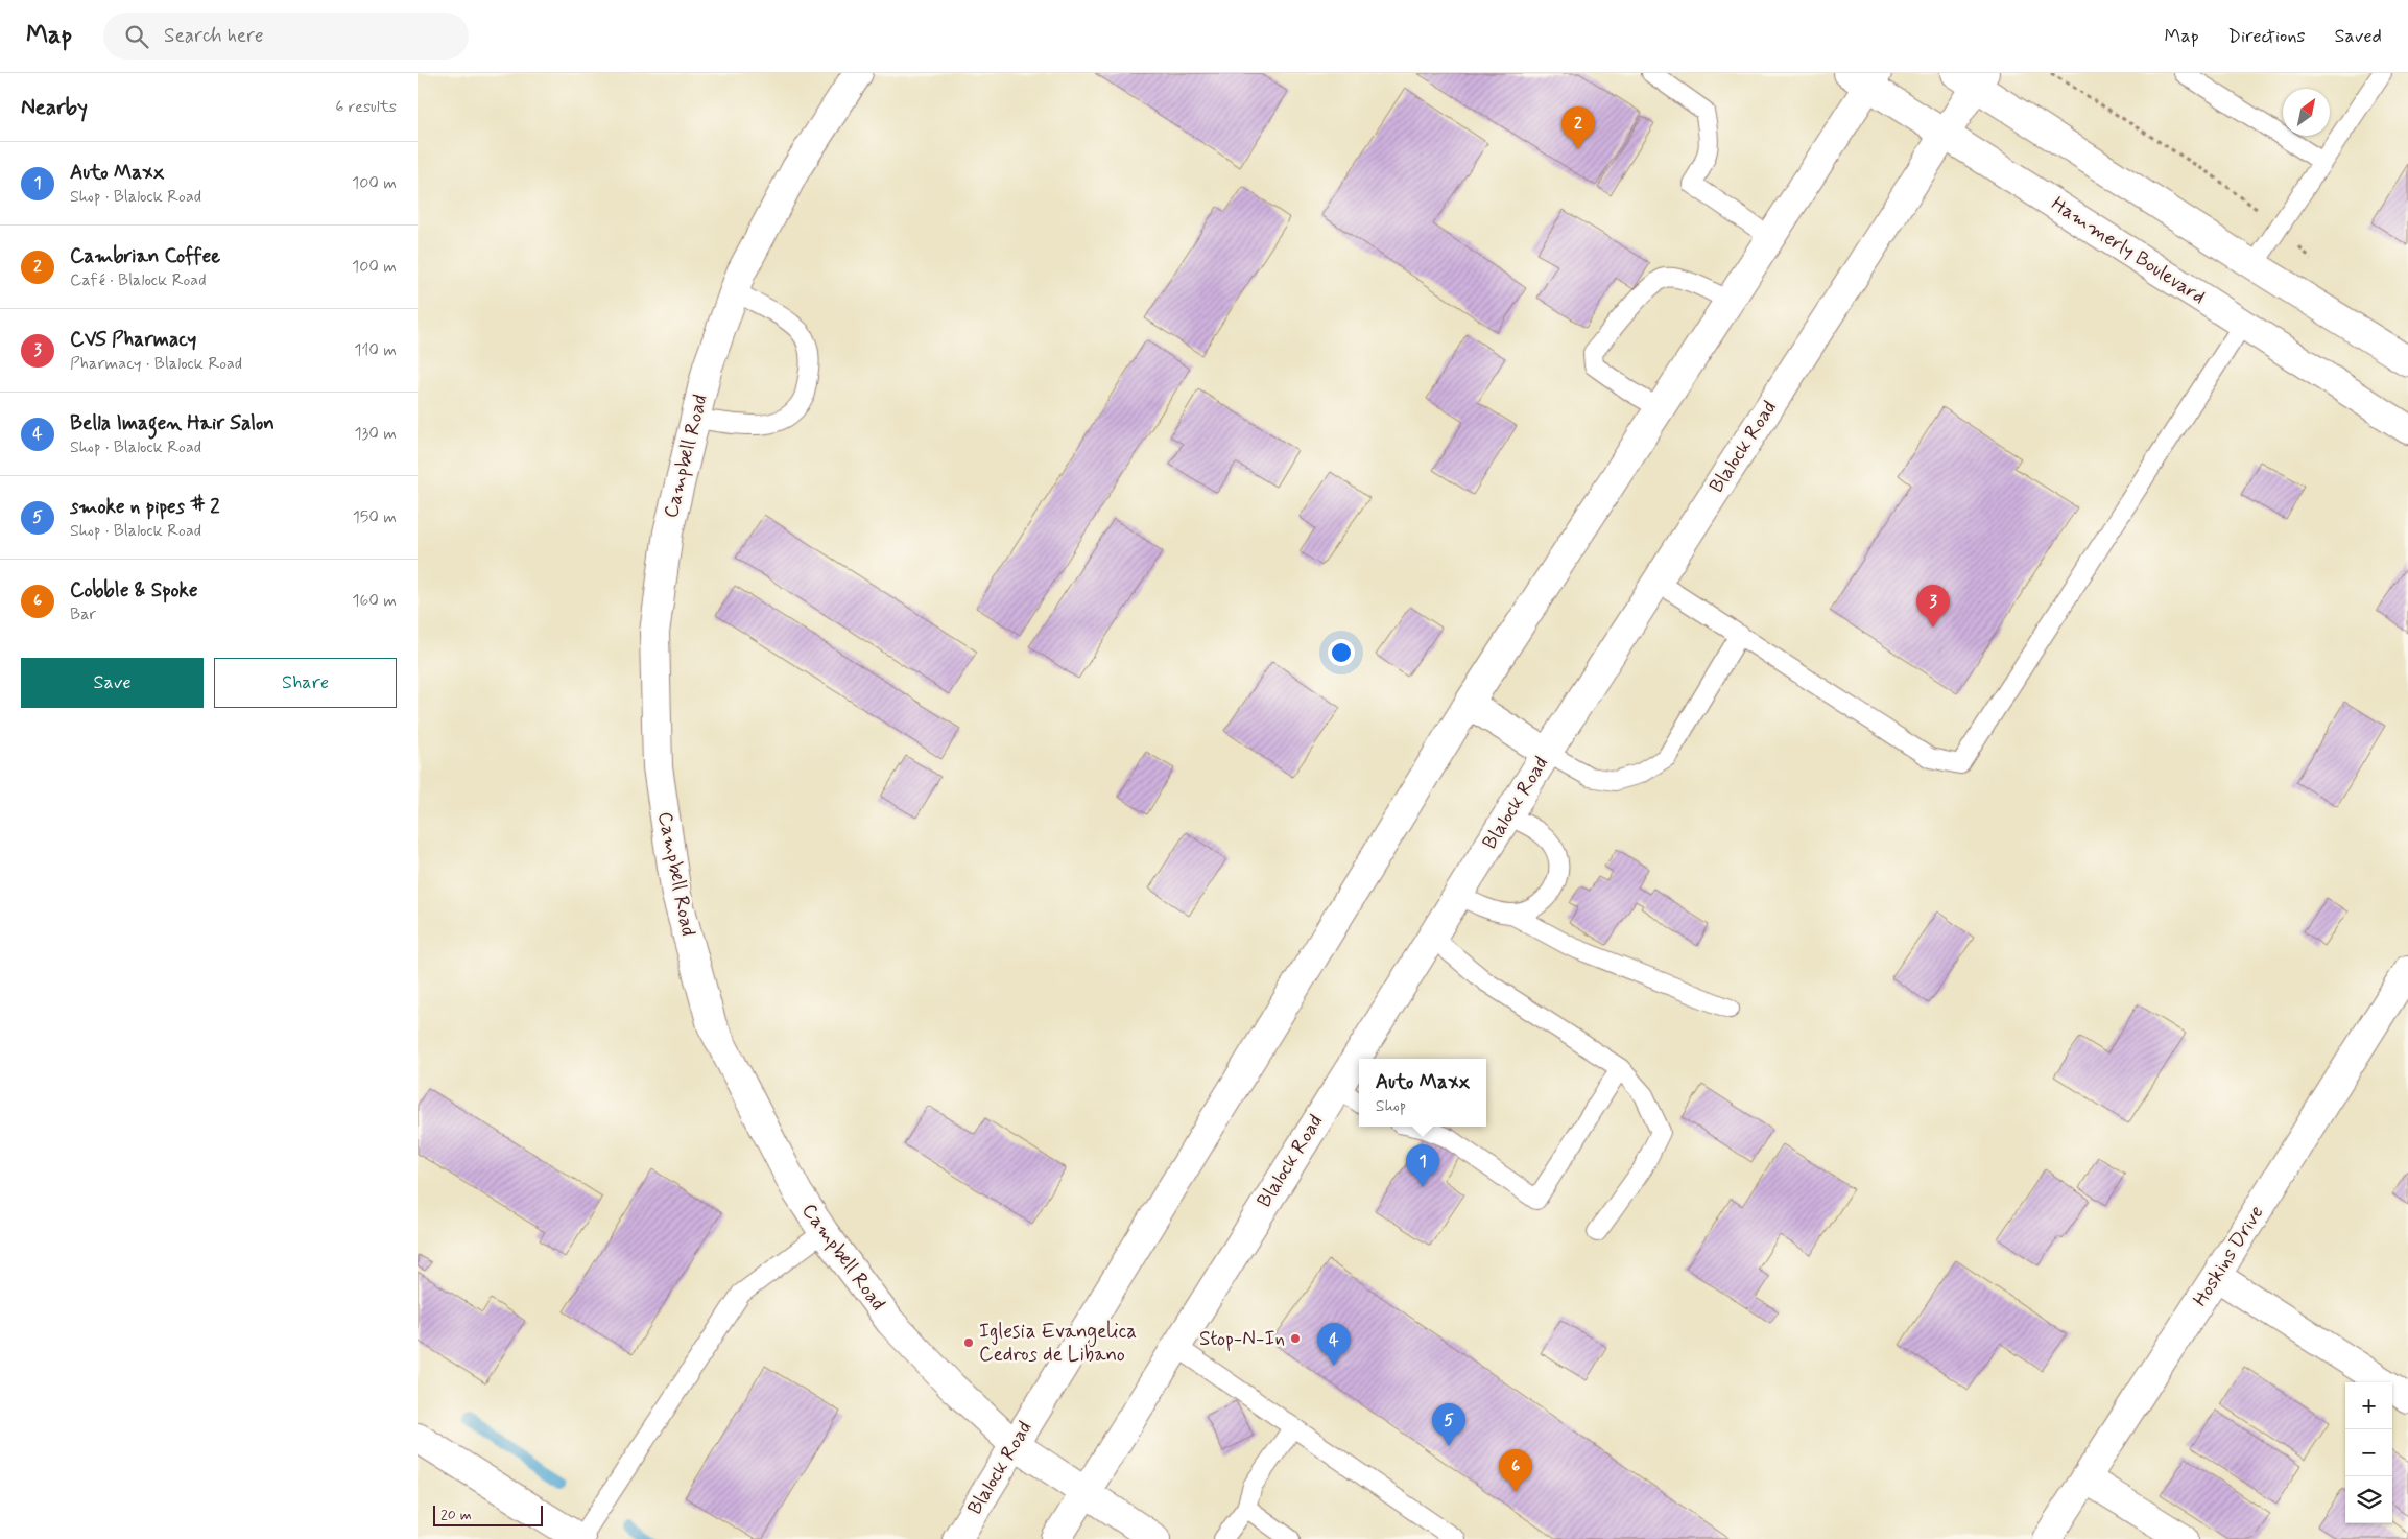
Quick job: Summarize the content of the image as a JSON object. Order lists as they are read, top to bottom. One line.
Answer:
{"streets":{"main road":["Hammerly Boulevard","Blalock Road","Campbell Road","Hoskins Drive"]},"crossings":[["Hammerly Boulevard","Blalock Road"],["Blalock Road","Campbell Road"]],"places":["Stop-N-In","Iglesia Evangelica Cedros de Libano"],"scale_bar":"20 m","north":"top right","page":{"header":"Map","search":"Search here","nav":["Map","Directions","Saved"],"heading":["Nearby","6 results"],"pins":["2","3","1","4","5","6"],"list":[{"mark":"1","name":"Auto Maxx","note":"Shop · Blalock Road","value":"100 m"},{"mark":"2","name":"Cambrian Coffee","note":"Café · Blalock Road","value":"100 m"},{"mark":"3","name":"CVS Pharmacy","note":"Pharmacy · Blalock Road","value":"110 m"},{"mark":"4","name":"Bella Imagen Hair Salon","note":"Shop · Blalock Road","value":"130 m"},{"mark":"5","name":"smoke n pipes # 2","note":"Shop · Blalock Road","value":"150 m"},{"mark":"6","name":"Cobble & Spoke","note":"Bar","value":"160 m"}],"buttons":["Save","Share"],"popup":["Auto Maxx","Shop"],"map_buttons":["+","−"],"scale":"20 m"}}
